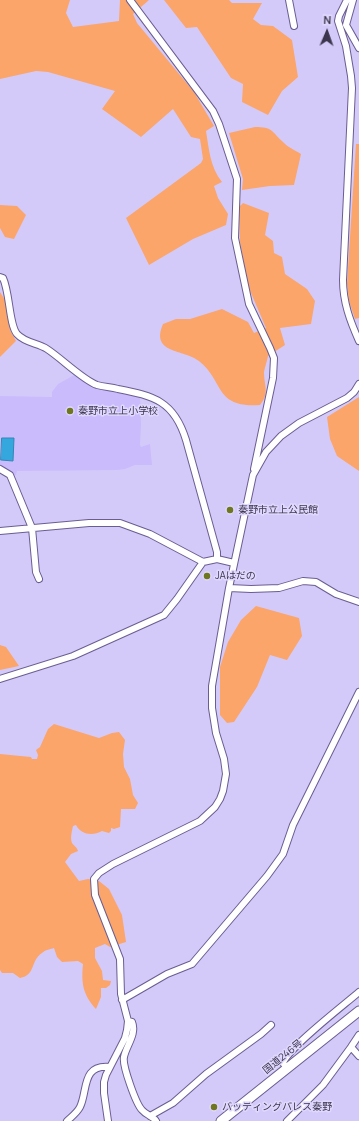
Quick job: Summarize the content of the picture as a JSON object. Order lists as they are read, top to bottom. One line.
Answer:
{"streets":{"highway":["国道246号"]},"places":["秦野市立上小学校","秦野市立上公民館","JAはだの","バッティングパレス秦野"],"north":"top"}
